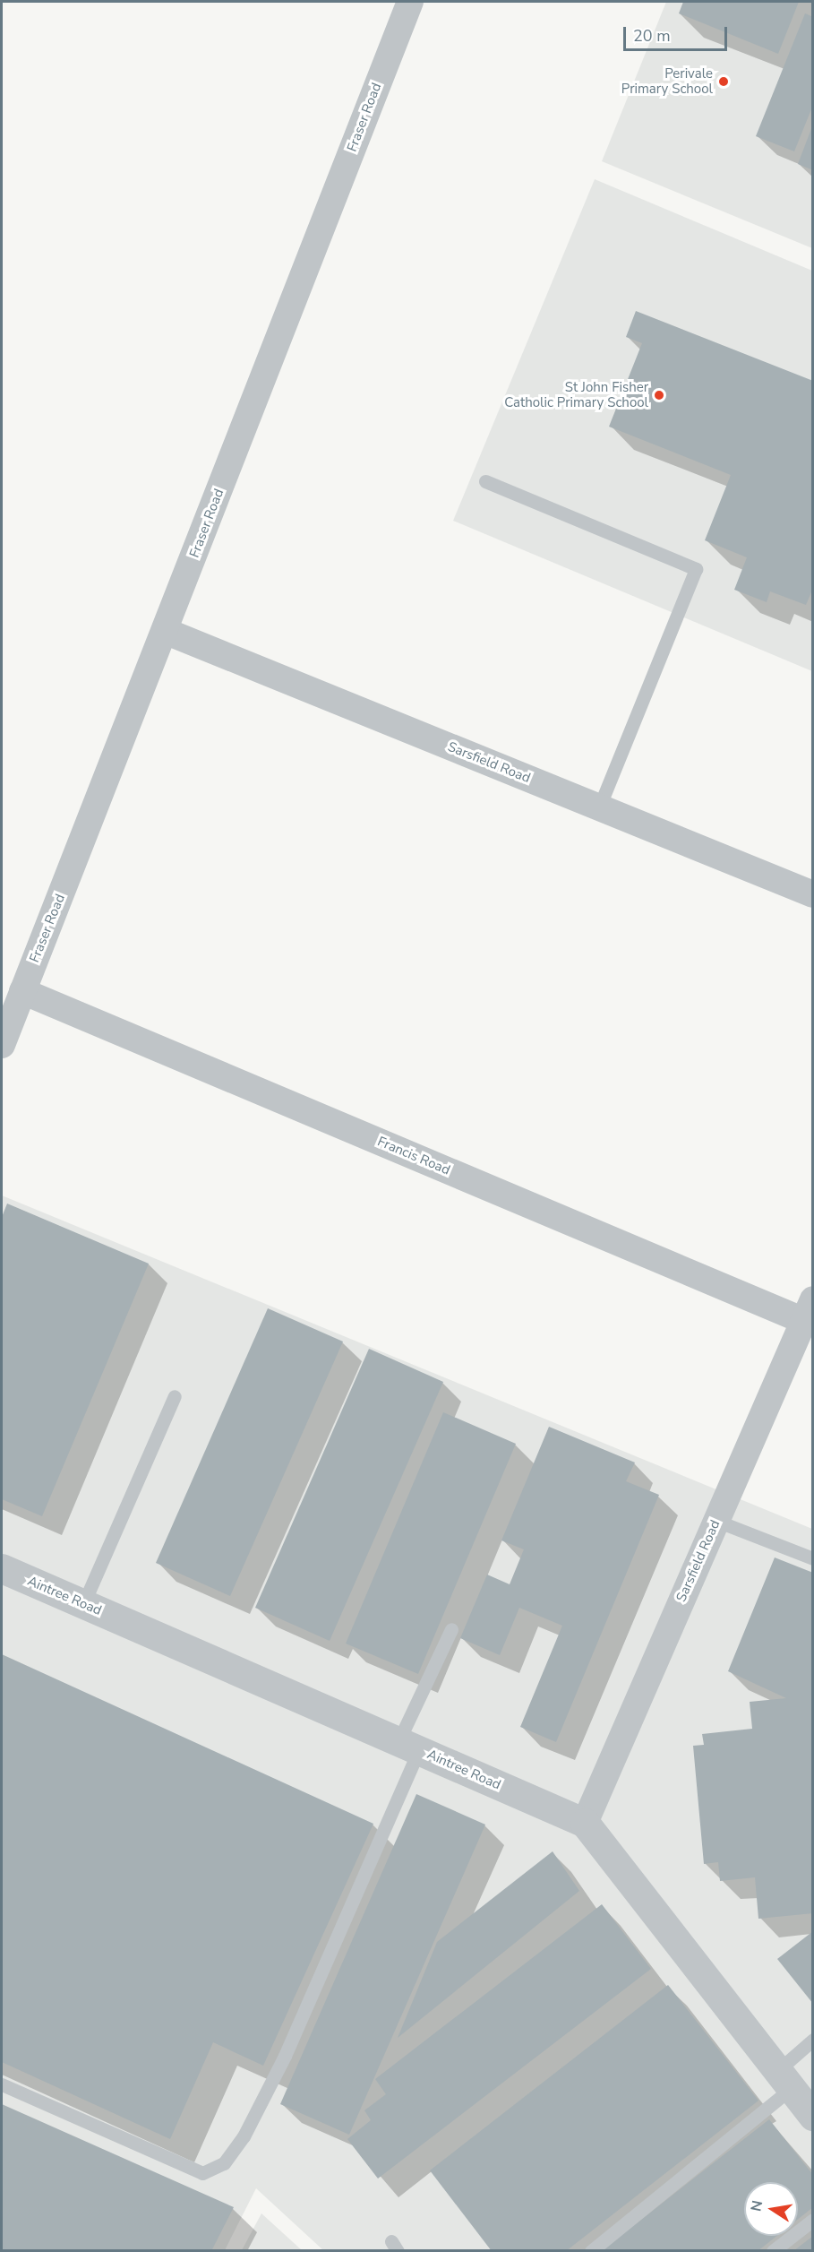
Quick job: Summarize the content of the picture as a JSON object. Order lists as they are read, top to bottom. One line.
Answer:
{"streets":{"street":["Fraser Road","Sarsfield Road","Francis Road","Aintree Road"]},"crossings":[["Fraser Road","Sarsfield Road"],["Fraser Road","Francis Road"],["Sarsfield Road","Francis Road"],["Sarsfield Road","Aintree Road"]],"places":["Perivale Primary School","St John Fisher Catholic Primary School"],"scale_bar":"20 m","north":"left"}
